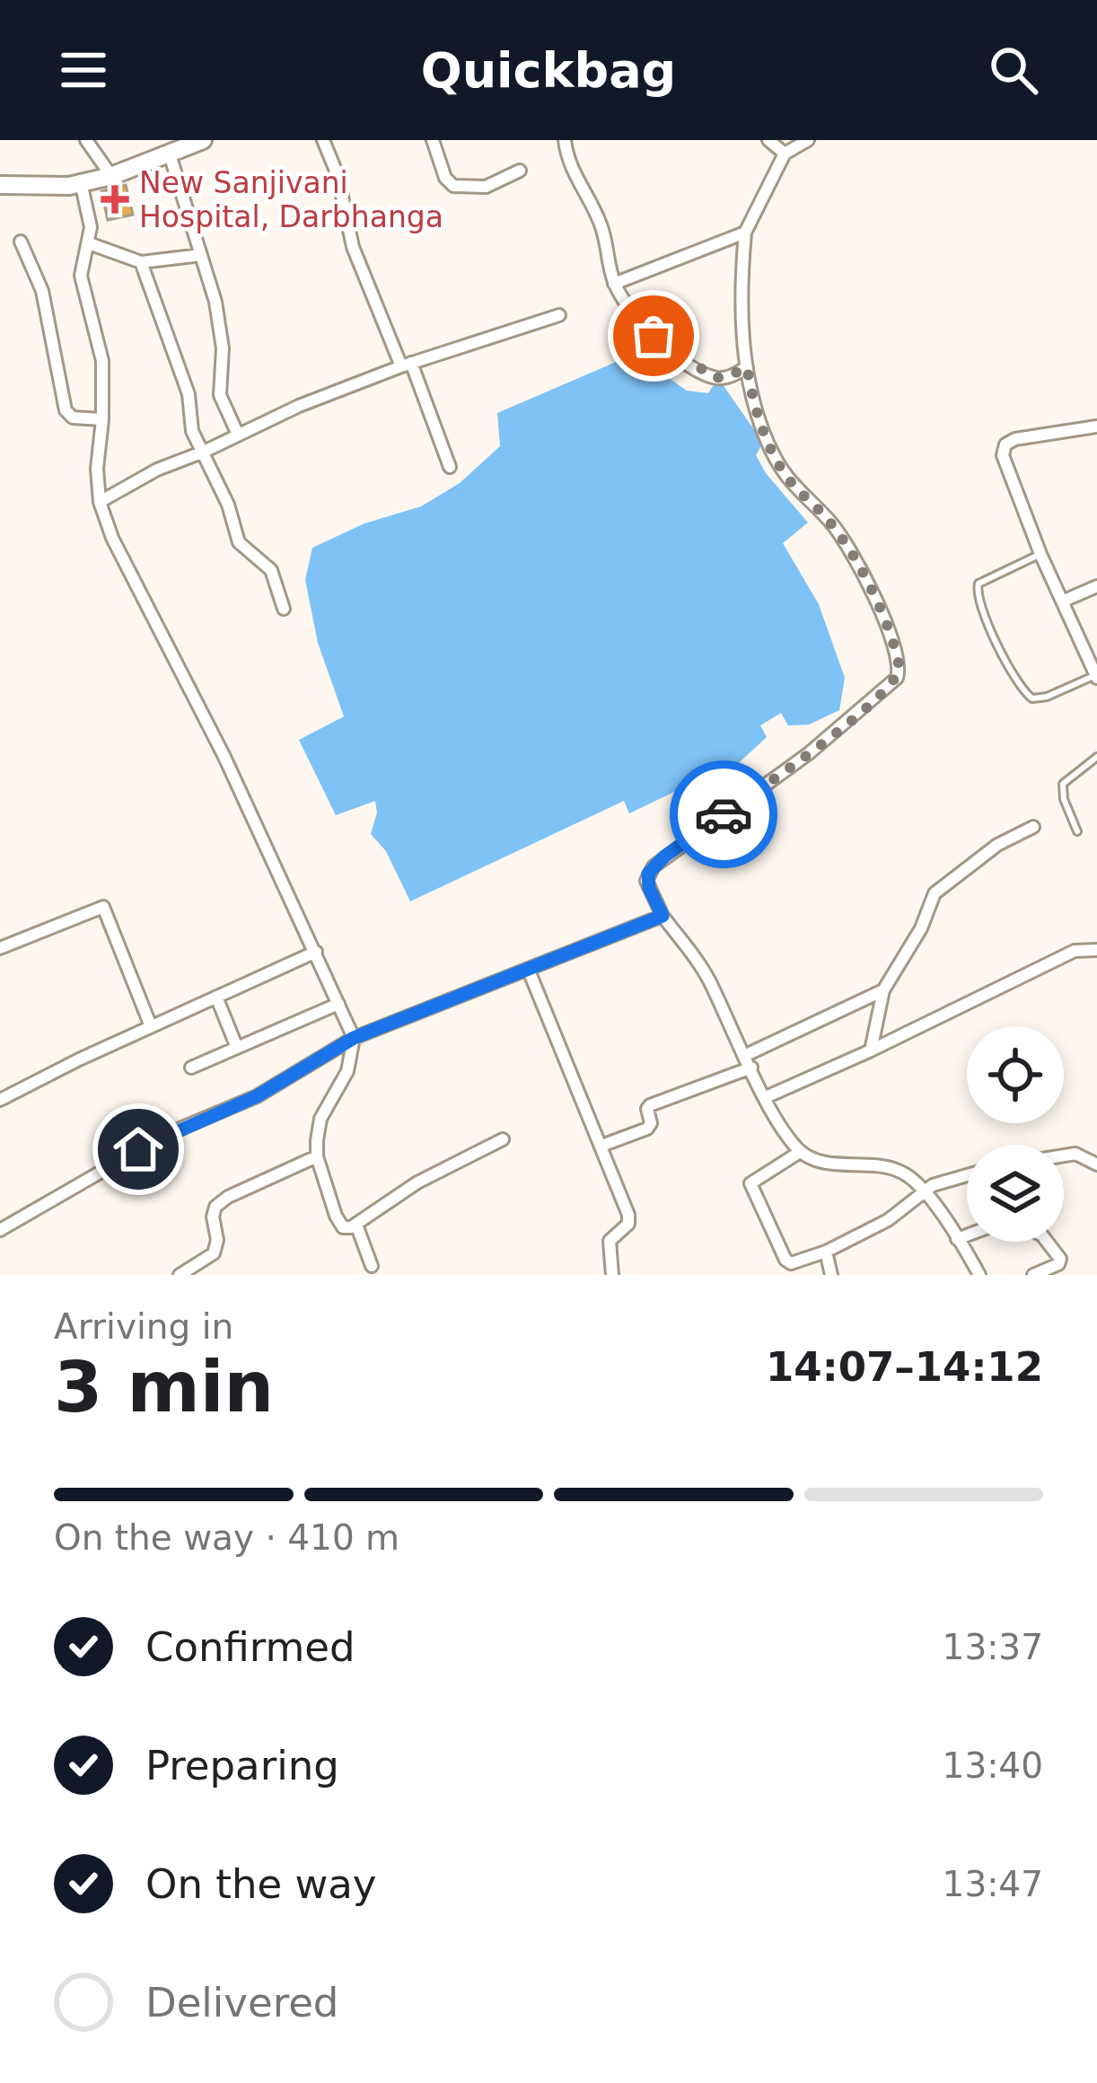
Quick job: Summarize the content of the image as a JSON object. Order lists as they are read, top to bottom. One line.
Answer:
{"places":{"health":["New Sanjivani Hospital, Darbhanga"]},"page":{"header":"Quickbag","heading":["3 min","Arriving in","14:07–14:12"],"bar":"On the way · 410 m","list":[["Confirmed","13:37"],["Preparing","13:40"],["On the way","13:47"],"Delivered"]}}
